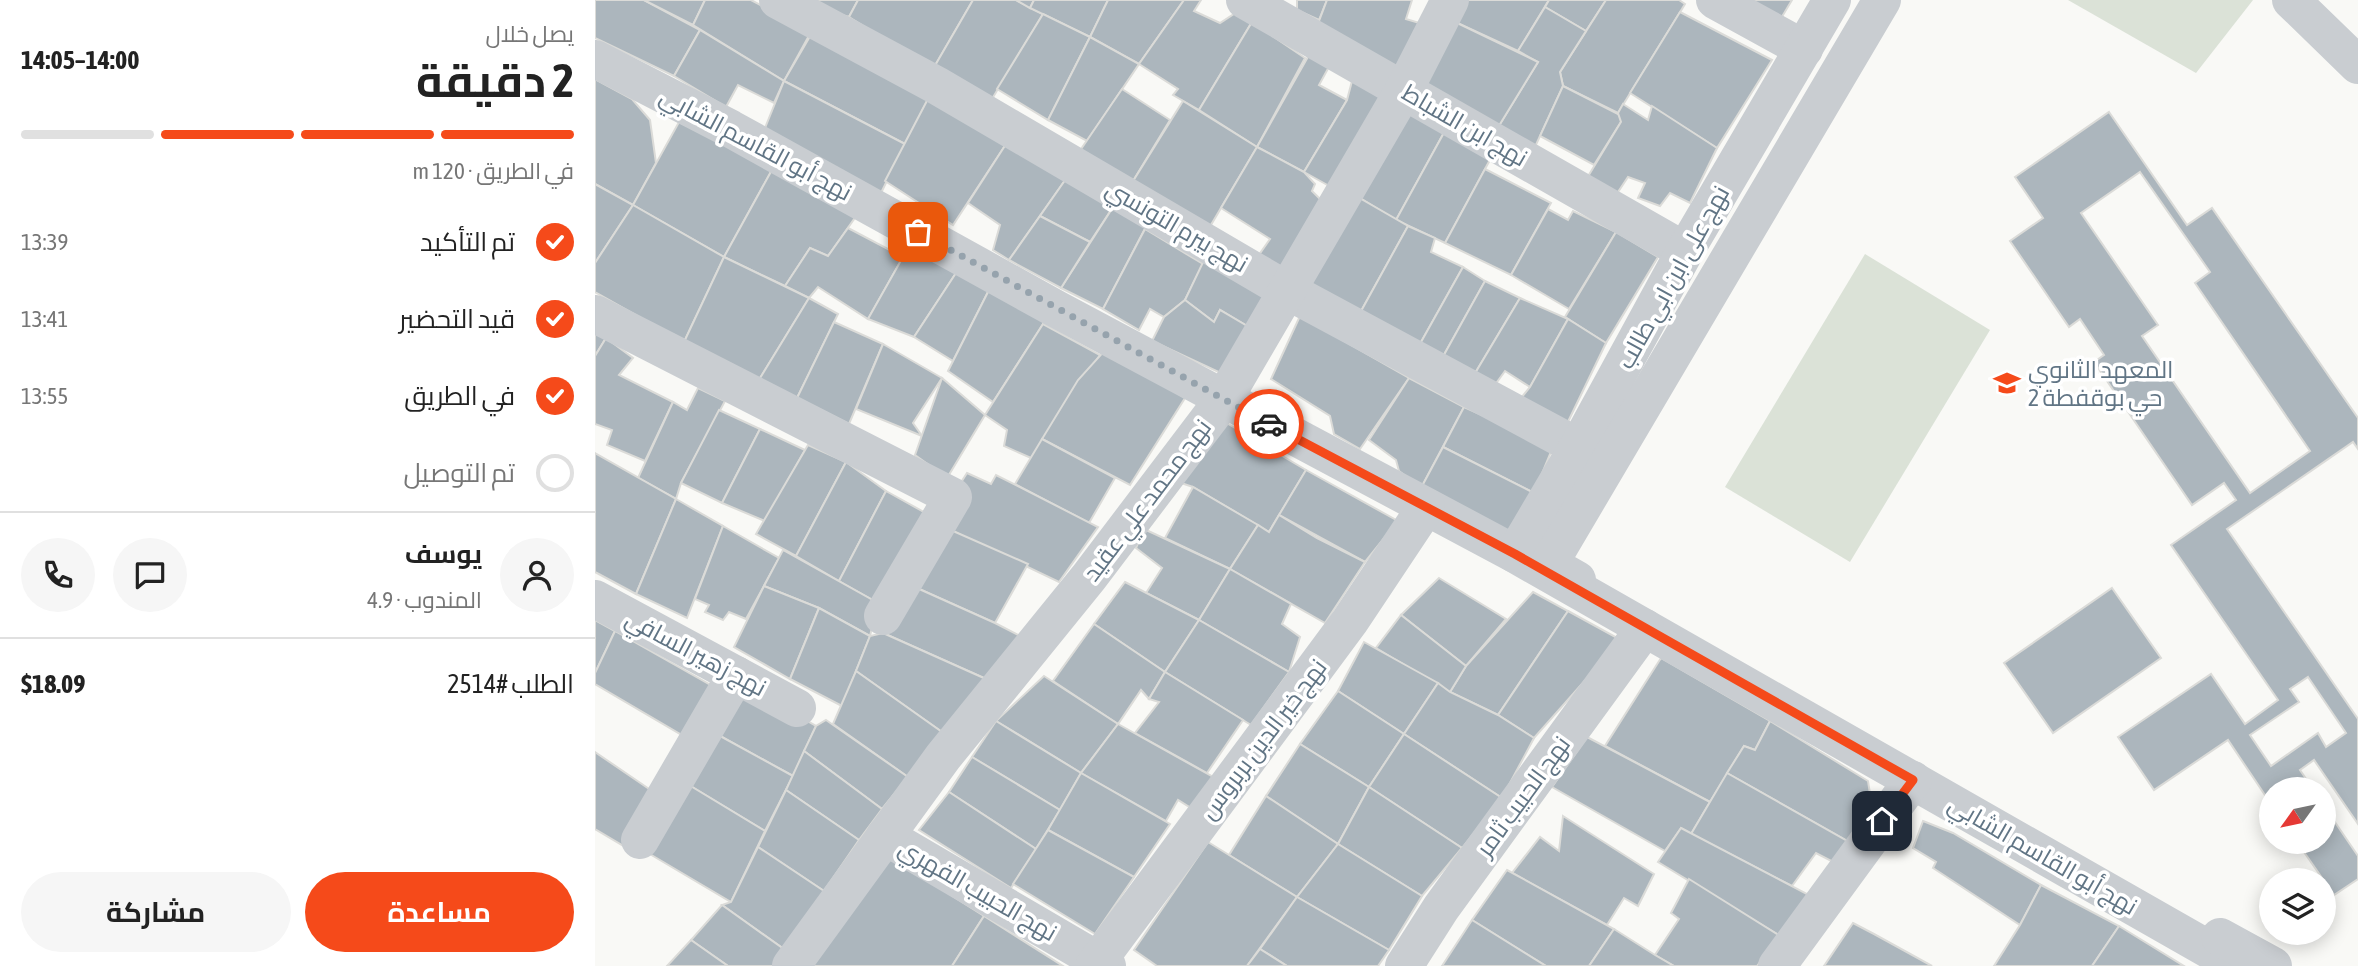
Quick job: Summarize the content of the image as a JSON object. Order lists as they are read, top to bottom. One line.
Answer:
{"streets":{"street":["نهج ابن الشباط","نهج أبو القاسم الشابي","نهج بيرم التونسي","نهج على ابن ابي طالب","نهج محمد علي عقيد","نهج زهير السافي","نهج خير الدين بربروس","نهج الحبيب ثامر","نهج الحبيب الفهري"]},"crossings":[["نهج ابن الشباط","نهج على ابن ابي طالب"],["نهج ابن الشباط","نهج محمد علي عقيد"],["نهج أبو القاسم الشابي","نهج على ابن ابي طالب"],["نهج أبو القاسم الشابي","نهج محمد علي عقيد"],["نهج أبو القاسم الشابي","نهج خير الدين بربروس"],["نهج أبو القاسم الشابي","نهج الحبيب ثامر"],["نهج بيرم التونسي","نهج على ابن ابي طالب"],["نهج بيرم التونسي","نهج محمد علي عقيد"],["نهج محمد علي عقيد","نهج الحبيب الفهري"],["نهج خير الدين بربروس","نهج الحبيب الفهري"]],"places":{"school or university":["المعهد الثانوي حي بوقفطة 2"]},"north":"bottom left","page":{"heading":["2 دقيقة","يصل خلال","14:00–14:05"],"panel":["يوسف","المندوب · 4.9","الطلب #2514","$18.09"],"bar":"في الطريق · 120 m","list":[["تم التأكيد","13:39"],["قيد التحضير","13:41"],["في الطريق","13:55"],"تم التوصيل"],"buttons":["مساعدة","مشاركة"]}}
